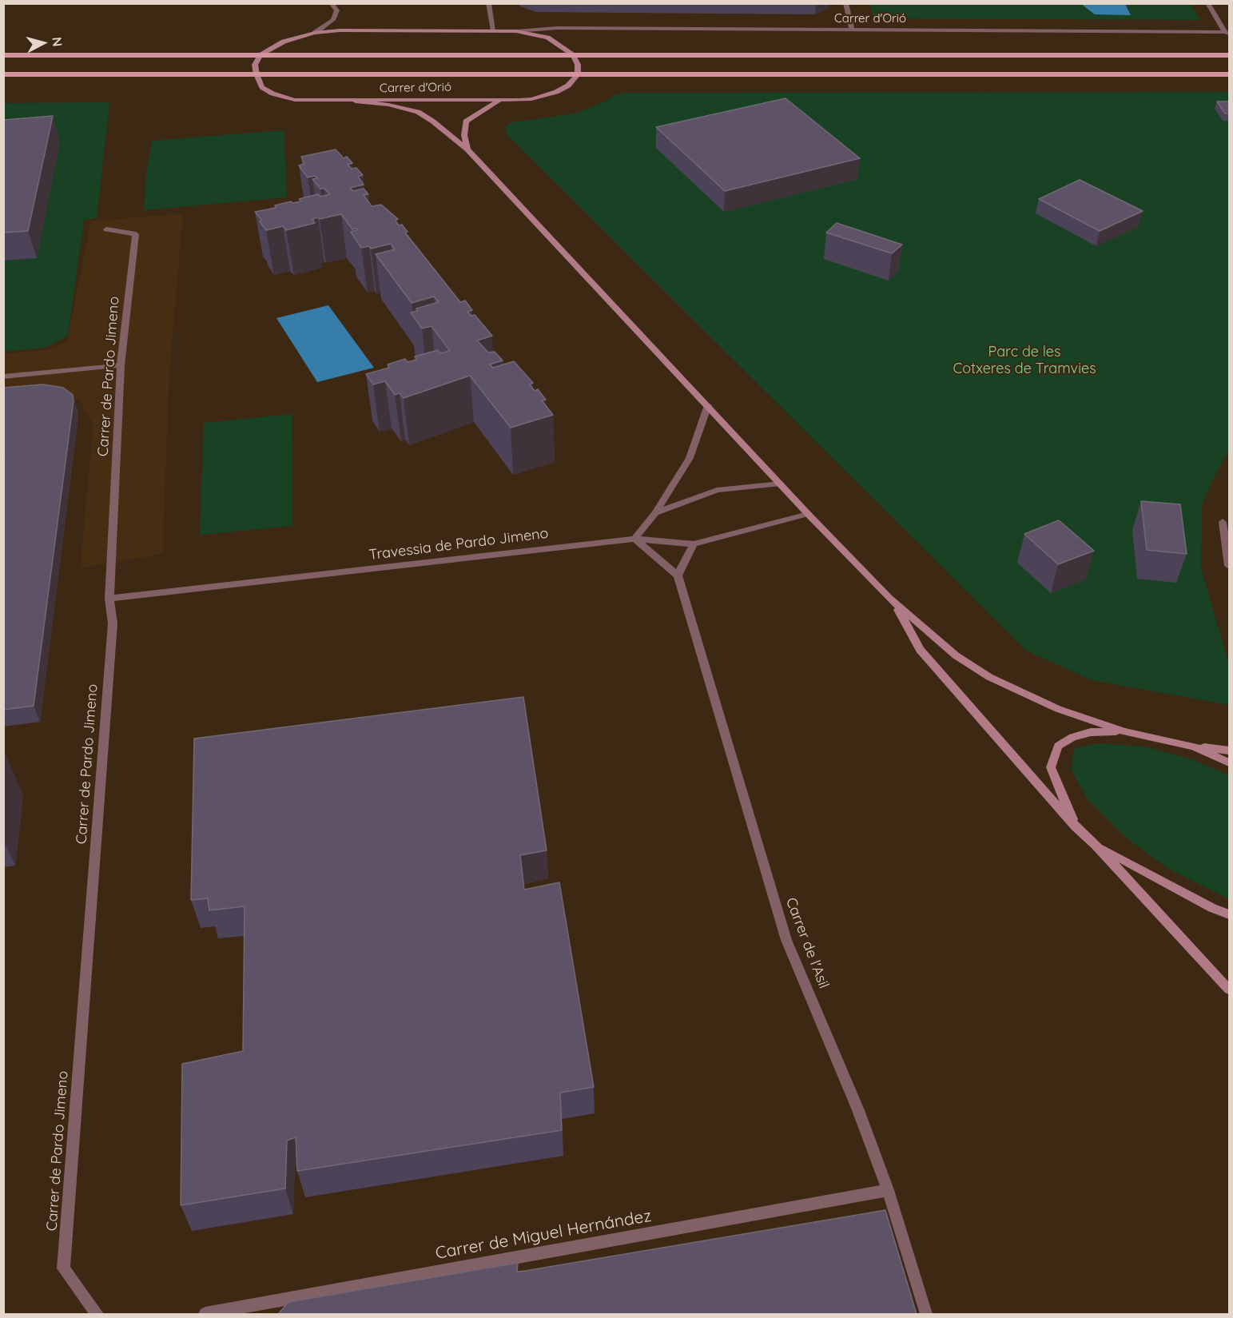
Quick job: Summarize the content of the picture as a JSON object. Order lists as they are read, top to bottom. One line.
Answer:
{"streets":{"main road":["Carrer d'Orió"],"street":["Carrer de Pardo Jimeno","Travessia de Pardo Jimeno","Carrer de l'Asil","Carrer de Miguel Hernández"]},"crossings":[["Carrer de Pardo Jimeno","Travessia de Pardo Jimeno"],["Carrer de l'Asil","Carrer de Miguel Hernández"]],"parks":["Parc de les Cotxeres de Tramvies"],"north":"right"}
